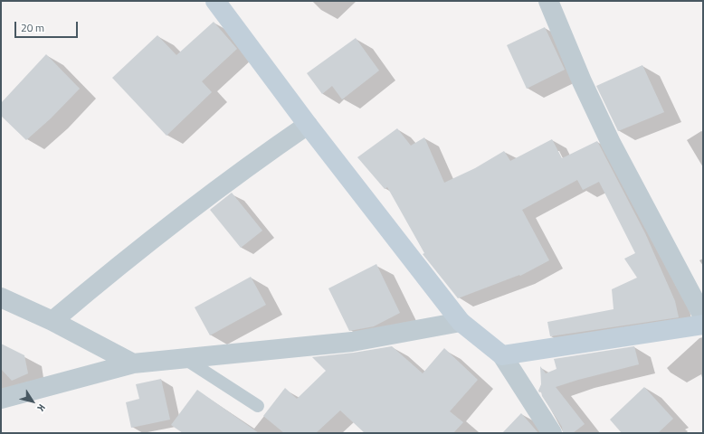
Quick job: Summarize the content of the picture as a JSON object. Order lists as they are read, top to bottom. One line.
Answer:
{"scale_bar":"20 m","north":"bottom right"}
